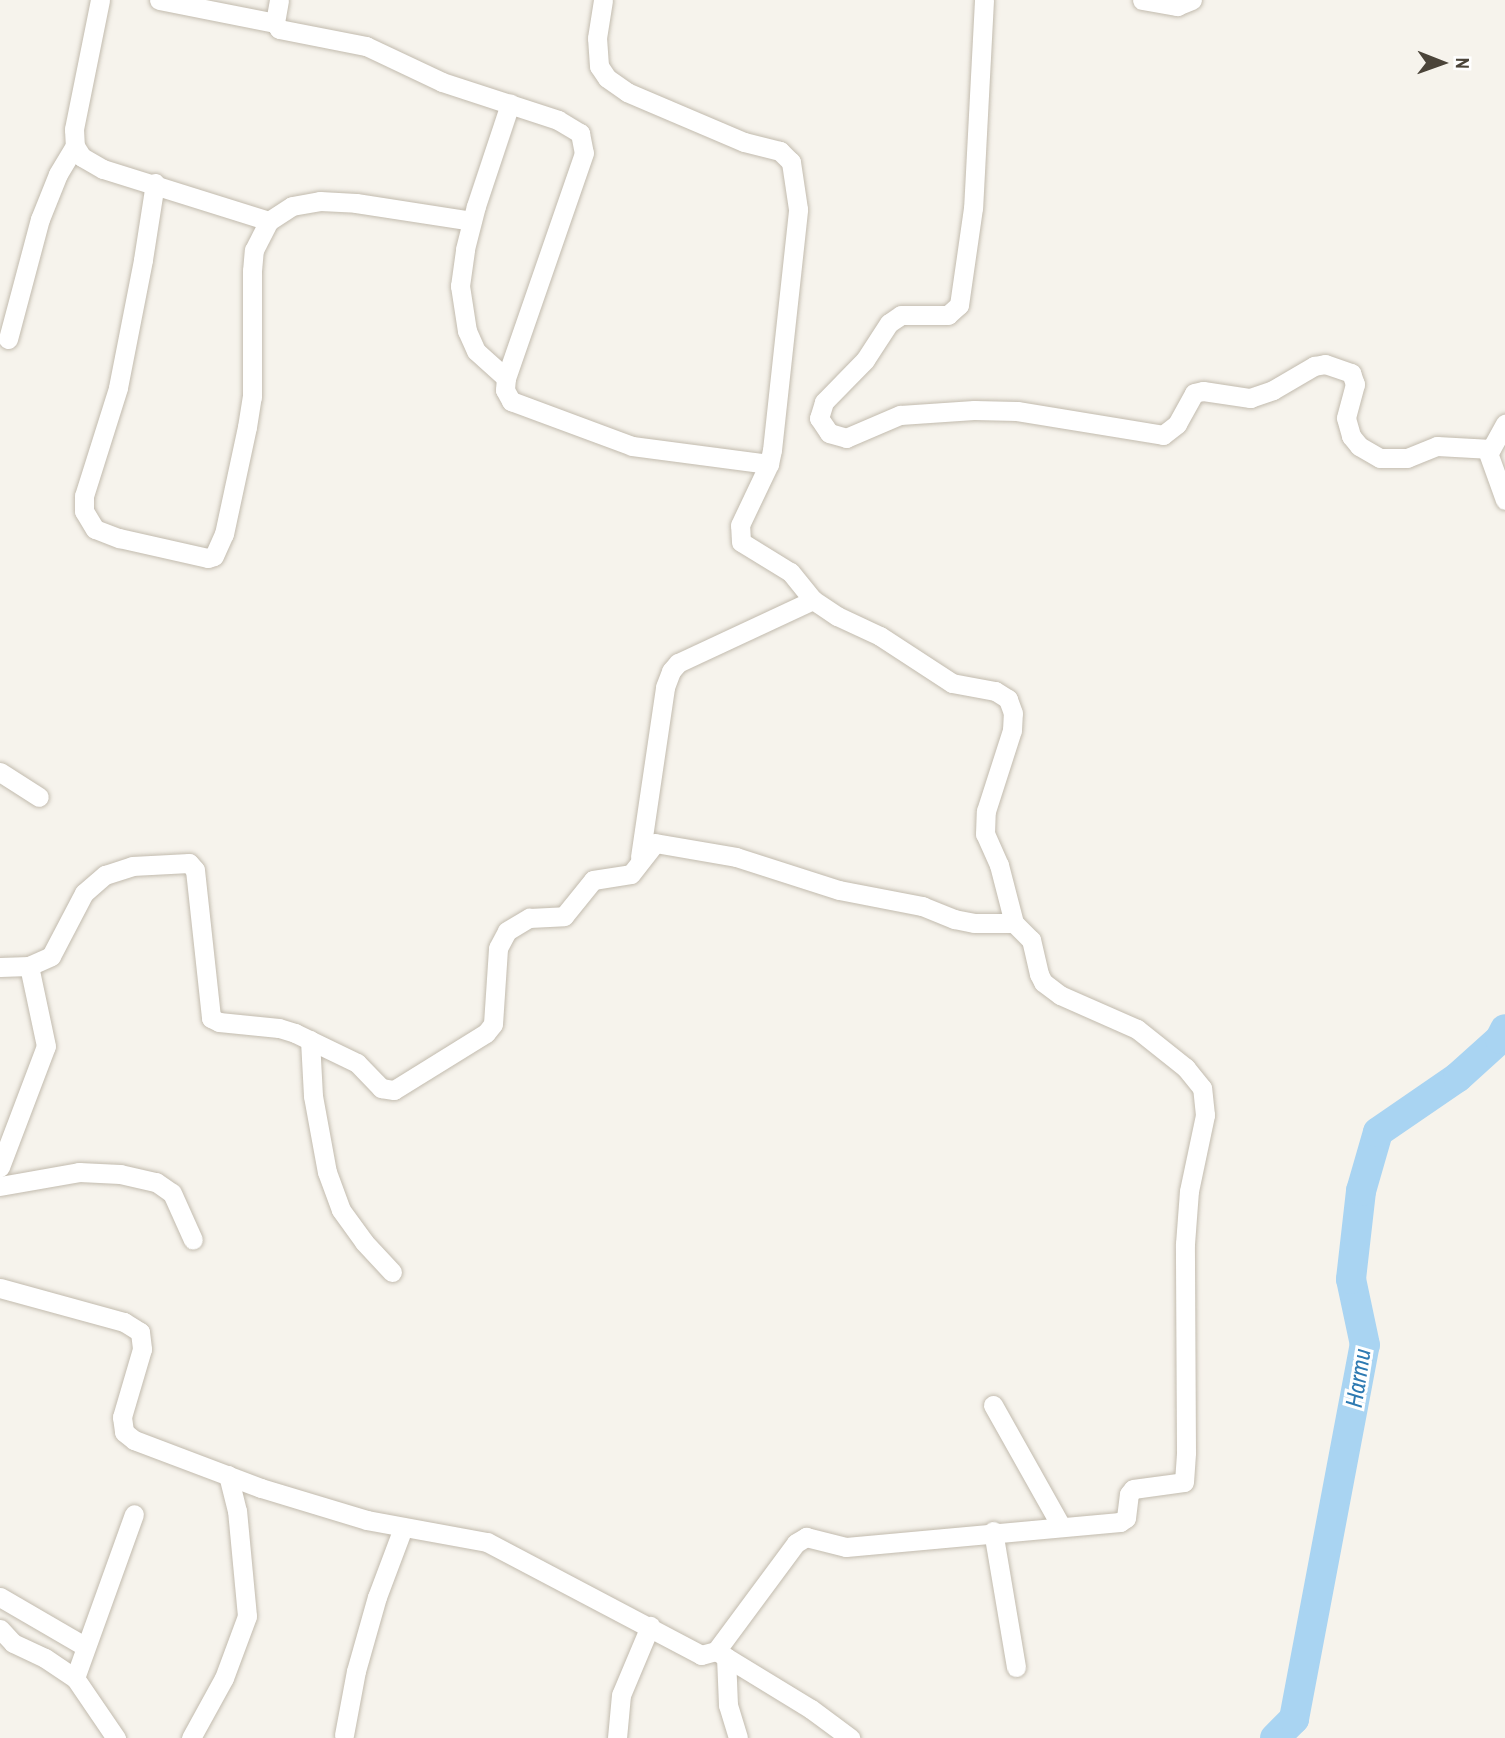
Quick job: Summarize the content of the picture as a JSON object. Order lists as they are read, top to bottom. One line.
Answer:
{"water":["Harmu"],"north":"right"}
